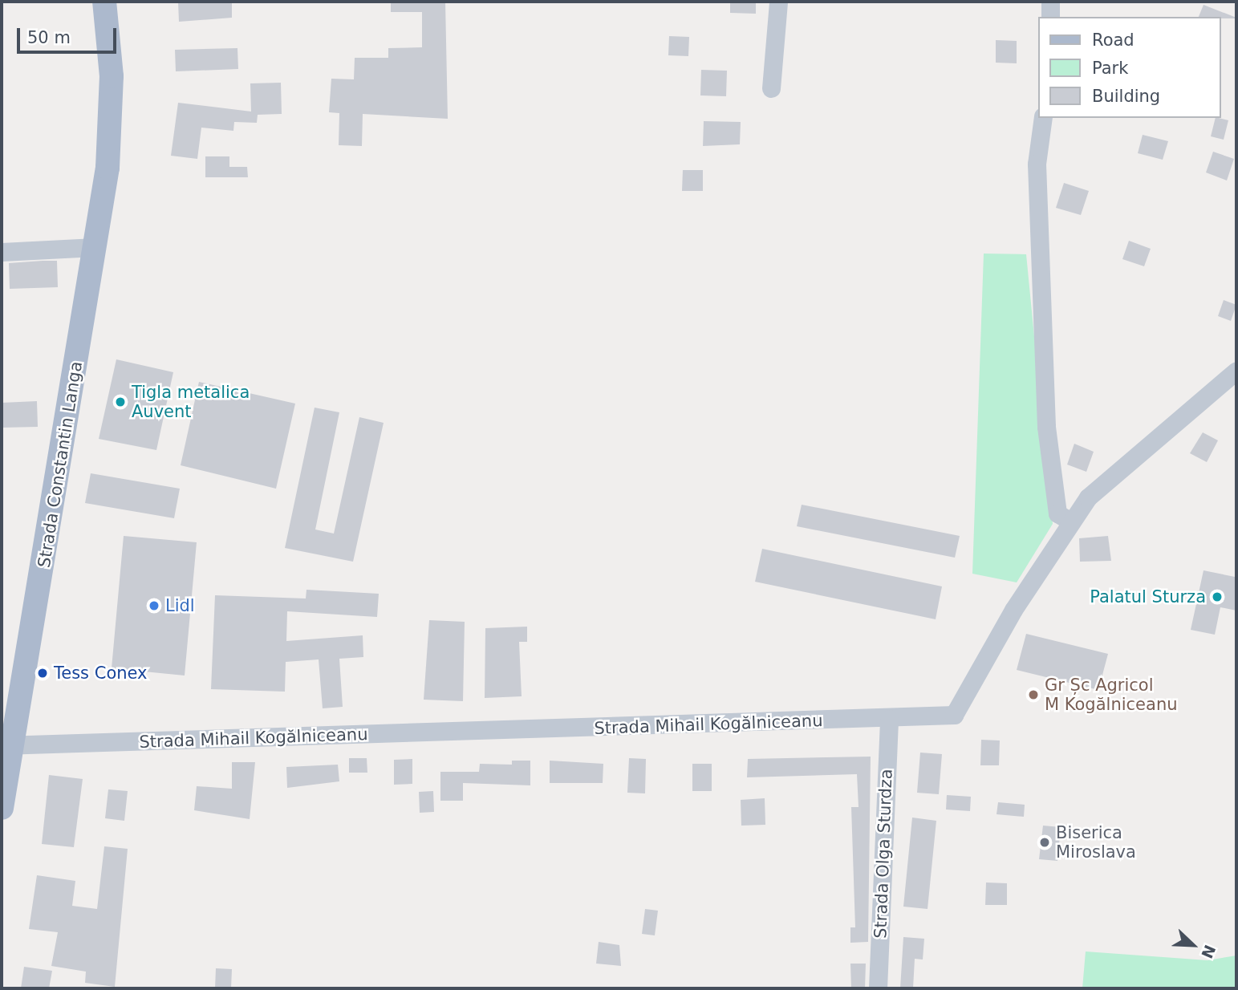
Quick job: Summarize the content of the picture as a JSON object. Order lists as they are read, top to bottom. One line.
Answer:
{"streets":{"main road":["Strada Constantin Langa"],"street":["Strada Mihail Kogălniceanu","Strada Olga Sturdza"]},"crossings":[["Strada Constantin Langa","Strada Mihail Kogălniceanu"],["Strada Mihail Kogălniceanu","Strada Olga Sturdza"]],"places":["Tigla metalica Auvent","Palatul Sturza","Lidl","Tess Conex","Gr Șc Agricol M Kogălniceanu","Biserica Miroslava"],"legend":["Road","Park","Building"],"scale_bar":"50 m","north":"bottom right"}
